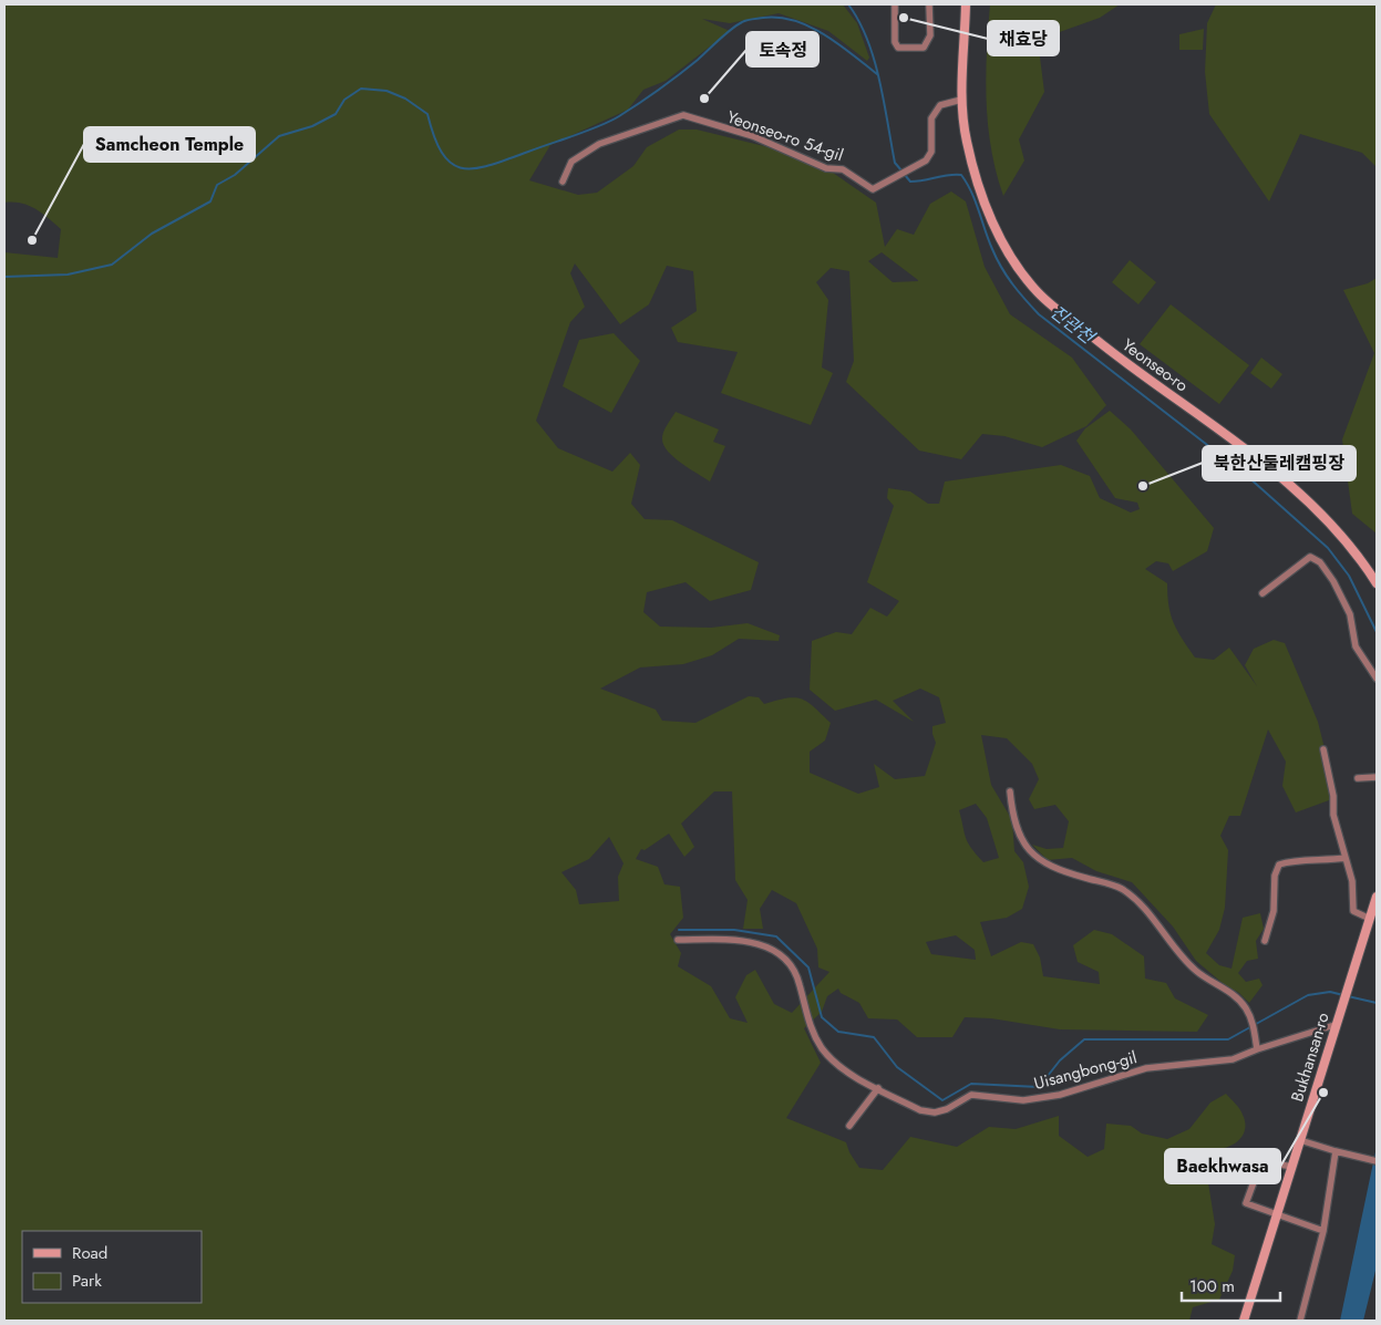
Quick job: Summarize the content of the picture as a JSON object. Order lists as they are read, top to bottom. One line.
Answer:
{"streets":{"main road":["Yeonseo-ro","Bukhansan-ro"],"street":["Yeonseo-ro 54-gil","Uisangbong-gil"]},"crossings":[["Yeonseo-ro 54-gil","Yeonseo-ro"],["Bukhansan-ro","Uisangbong-gil"]],"water":["진관천"],"places":["채효당","토속정","Samcheon Temple","북한산둘레캠핑장","Baekhwasa"],"legend":["Road","Park"],"scale_bar":"100 m"}
